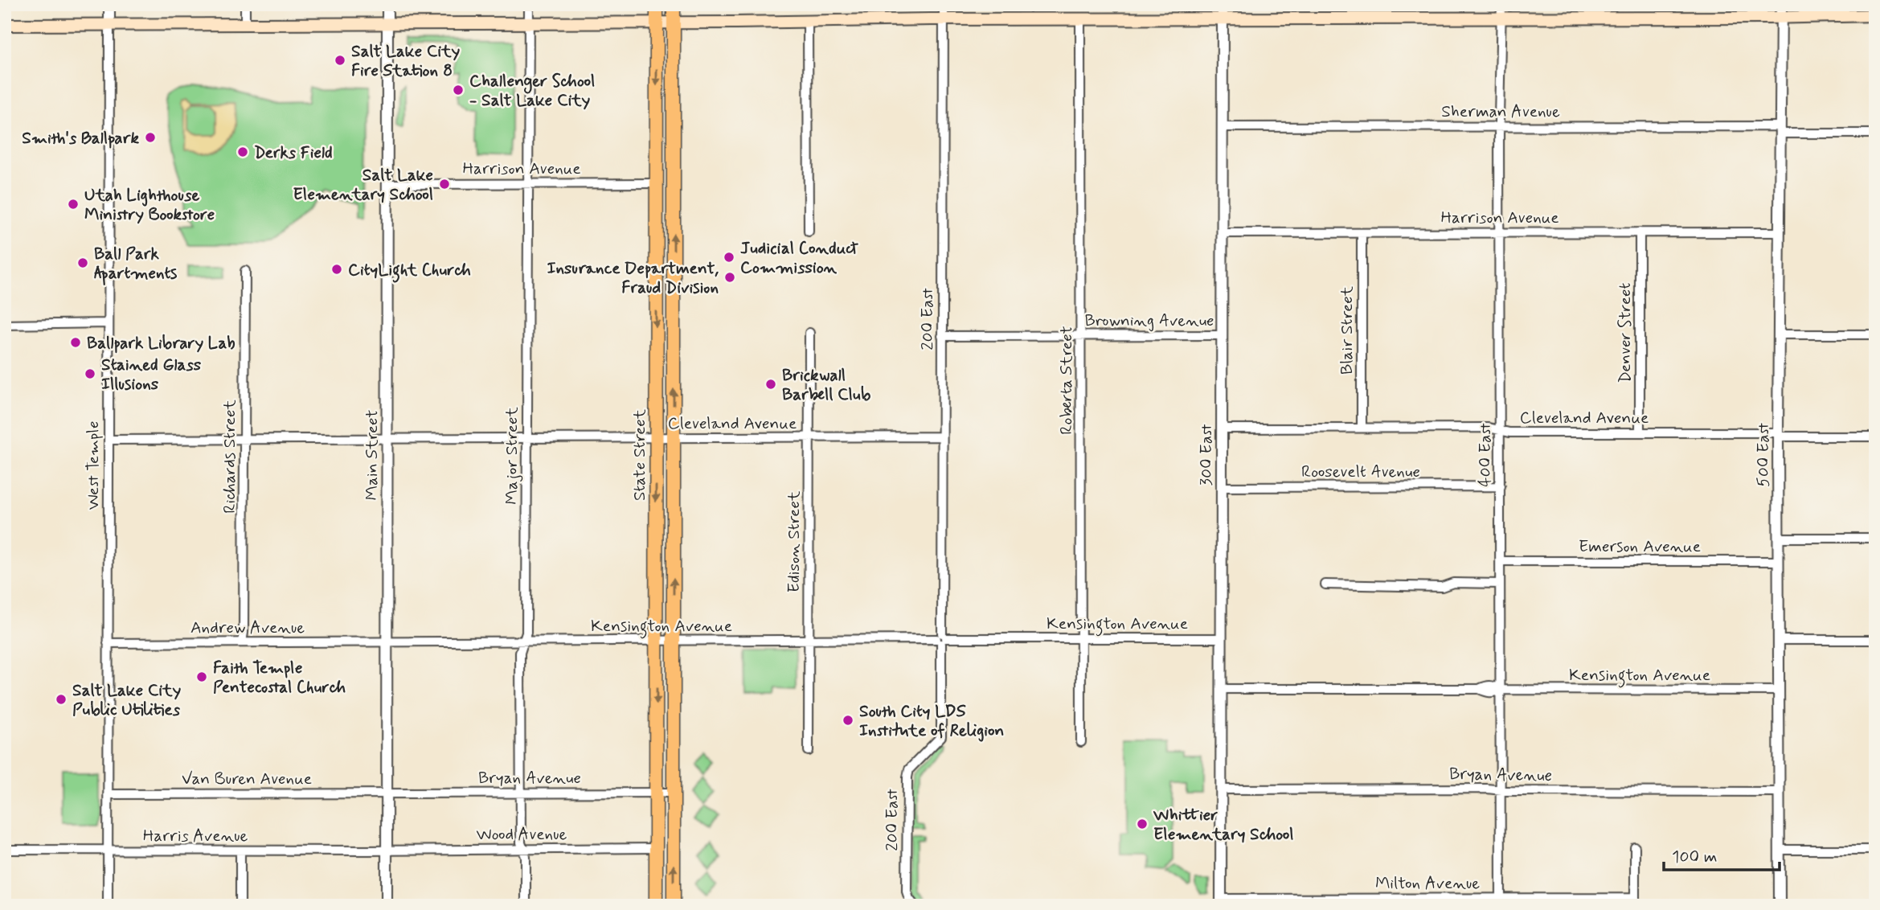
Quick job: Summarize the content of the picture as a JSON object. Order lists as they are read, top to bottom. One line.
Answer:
{"streets":{"main road":["State Street"],"street":["Sherman Avenue","Harrison Avenue","200 East","Browning Avenue","Blair Street","Denver Street","Roberta Street","Cleveland Avenue","Main Street","300 East","400 East","500 East","Major Street","Richards Street","West Temple","Roosevelt Avenue","Edison Street","Emerson Avenue","Kensington Avenue","Andrew Avenue","Bryan Avenue","Van Buren Avenue","Wood Avenue","Harris Avenue","Milton Avenue"]},"crossings":[["Sherman Avenue","300 East"],["Sherman Avenue","400 East"],["Sherman Avenue","500 East"],["Harrison Avenue","Blair Street"],["Harrison Avenue","Denver Street"],["Harrison Avenue","Main Street"],["Harrison Avenue","State Street"],["Harrison Avenue","300 East"],["Harrison Avenue","400 East"],["Harrison Avenue","500 East"],["Harrison Avenue","Major Street"],["200 East","Browning Avenue"],["200 East","Cleveland Avenue"],["200 East","Kensington Avenue"],["Browning Avenue","Roberta Street"],["Browning Avenue","300 East"],["Blair Street","Cleveland Avenue"],["Denver Street","Cleveland Avenue"],["Roberta Street","Kensington Avenue"],["Cleveland Avenue","Main Street"],["Cleveland Avenue","State Street"],["Cleveland Avenue","300 East"],["Cleveland Avenue","400 East"],["Cleveland Avenue","500 East"],["Cleveland Avenue","Major Street"],["Cleveland Avenue","Richards Street"],["Cleveland Avenue","West Temple"],["Cleveland Avenue","Edison Street"],["Main Street","Kensington Avenue"],["Main Street","Andrew Avenue"],["Main Street","Bryan Avenue"],["Main Street","Van Buren Avenue"],["Main Street","Wood Avenue"],["Main Street","Harris Avenue"],["State Street","Kensington Avenue"],["State Street","Bryan Avenue"],["State Street","Wood Avenue"],["300 East","Roosevelt Avenue"],["300 East","Kensington Avenue"],["300 East","Bryan Avenue"],["300 East","Milton Avenue"],["400 East","Roosevelt Avenue"],["400 East","Emerson Avenue"],["400 East","Kensington Avenue"],["400 East","Bryan Avenue"],["400 East","Milton Avenue"],["500 East","Emerson Avenue"],["500 East","Kensington Avenue"],["500 East","Bryan Avenue"],["Major Street","Kensington Avenue"],["Major Street","Bryan Avenue"],["Major Street","Wood Avenue"],["Richards Street","Andrew Avenue"],["West Temple","Andrew Avenue"],["West Temple","Van Buren Avenue"],["West Temple","Harris Avenue"],["Edison Street","Kensington Avenue"],["Kensington Avenue","Andrew Avenue"],["Bryan Avenue","Van Buren Avenue"],["Wood Avenue","Harris Avenue"]],"places":["Salt Lake City Fire Station 8","Challenger School - Salt Lake City","Smith's Ballpark","Derks Field","Salt Lake Elementary School","Utah Lighthouse Ministry Bookstore","Judicial Conduct Commission","Ball Park Apartments","CityLight Church","Insurance Department, Fraud Division","Ballpark Library Lab","Stained Glass Illusions","Brickwall Barbell Club","Faith Temple Pentecostal Church","Salt Lake City Public Utilities","South City LDS Institute of Religion","Whittier Elementary School"],"scale_bar":"100 m"}
